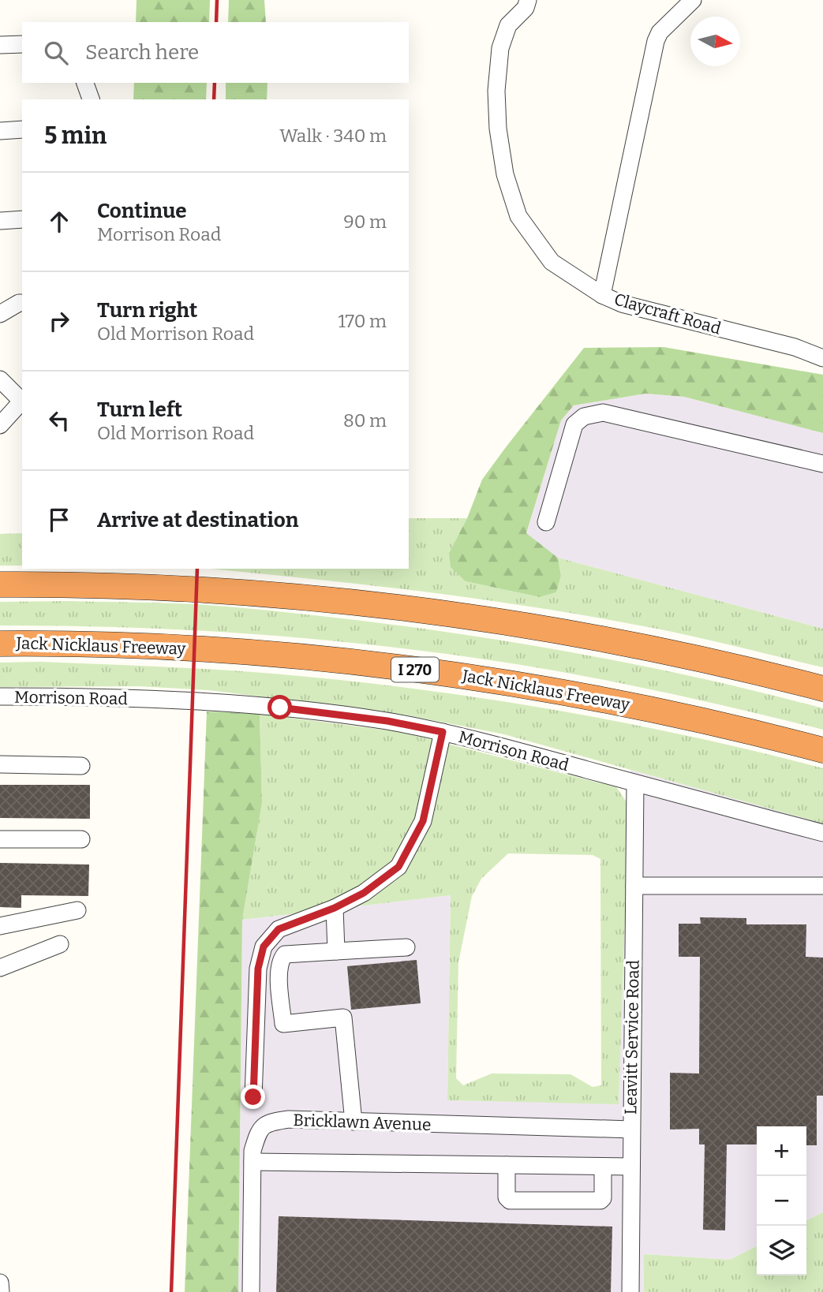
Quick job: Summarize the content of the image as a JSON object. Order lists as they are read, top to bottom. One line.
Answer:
{"streets":{"highway":["Jack Nicklaus Freeway","I 270"],"street":["Claycraft Road","Morrison Road","Leavitt Service Road","Bricklawn Avenue"]},"crossings":[["Morrison Road","Leavitt Service Road"],["Leavitt Service Road","Bricklawn Avenue"]],"north":"right","page":{"search":"Search here","heading":["5 min","Walk · 340 m"],"list":[["Continue","Morrison Road","90 m"],["Turn right","Old Morrison Road","170 m"],["Turn left","Old Morrison Road","80 m"],"Arrive at destination"],"map_buttons":["+","−"]}}
